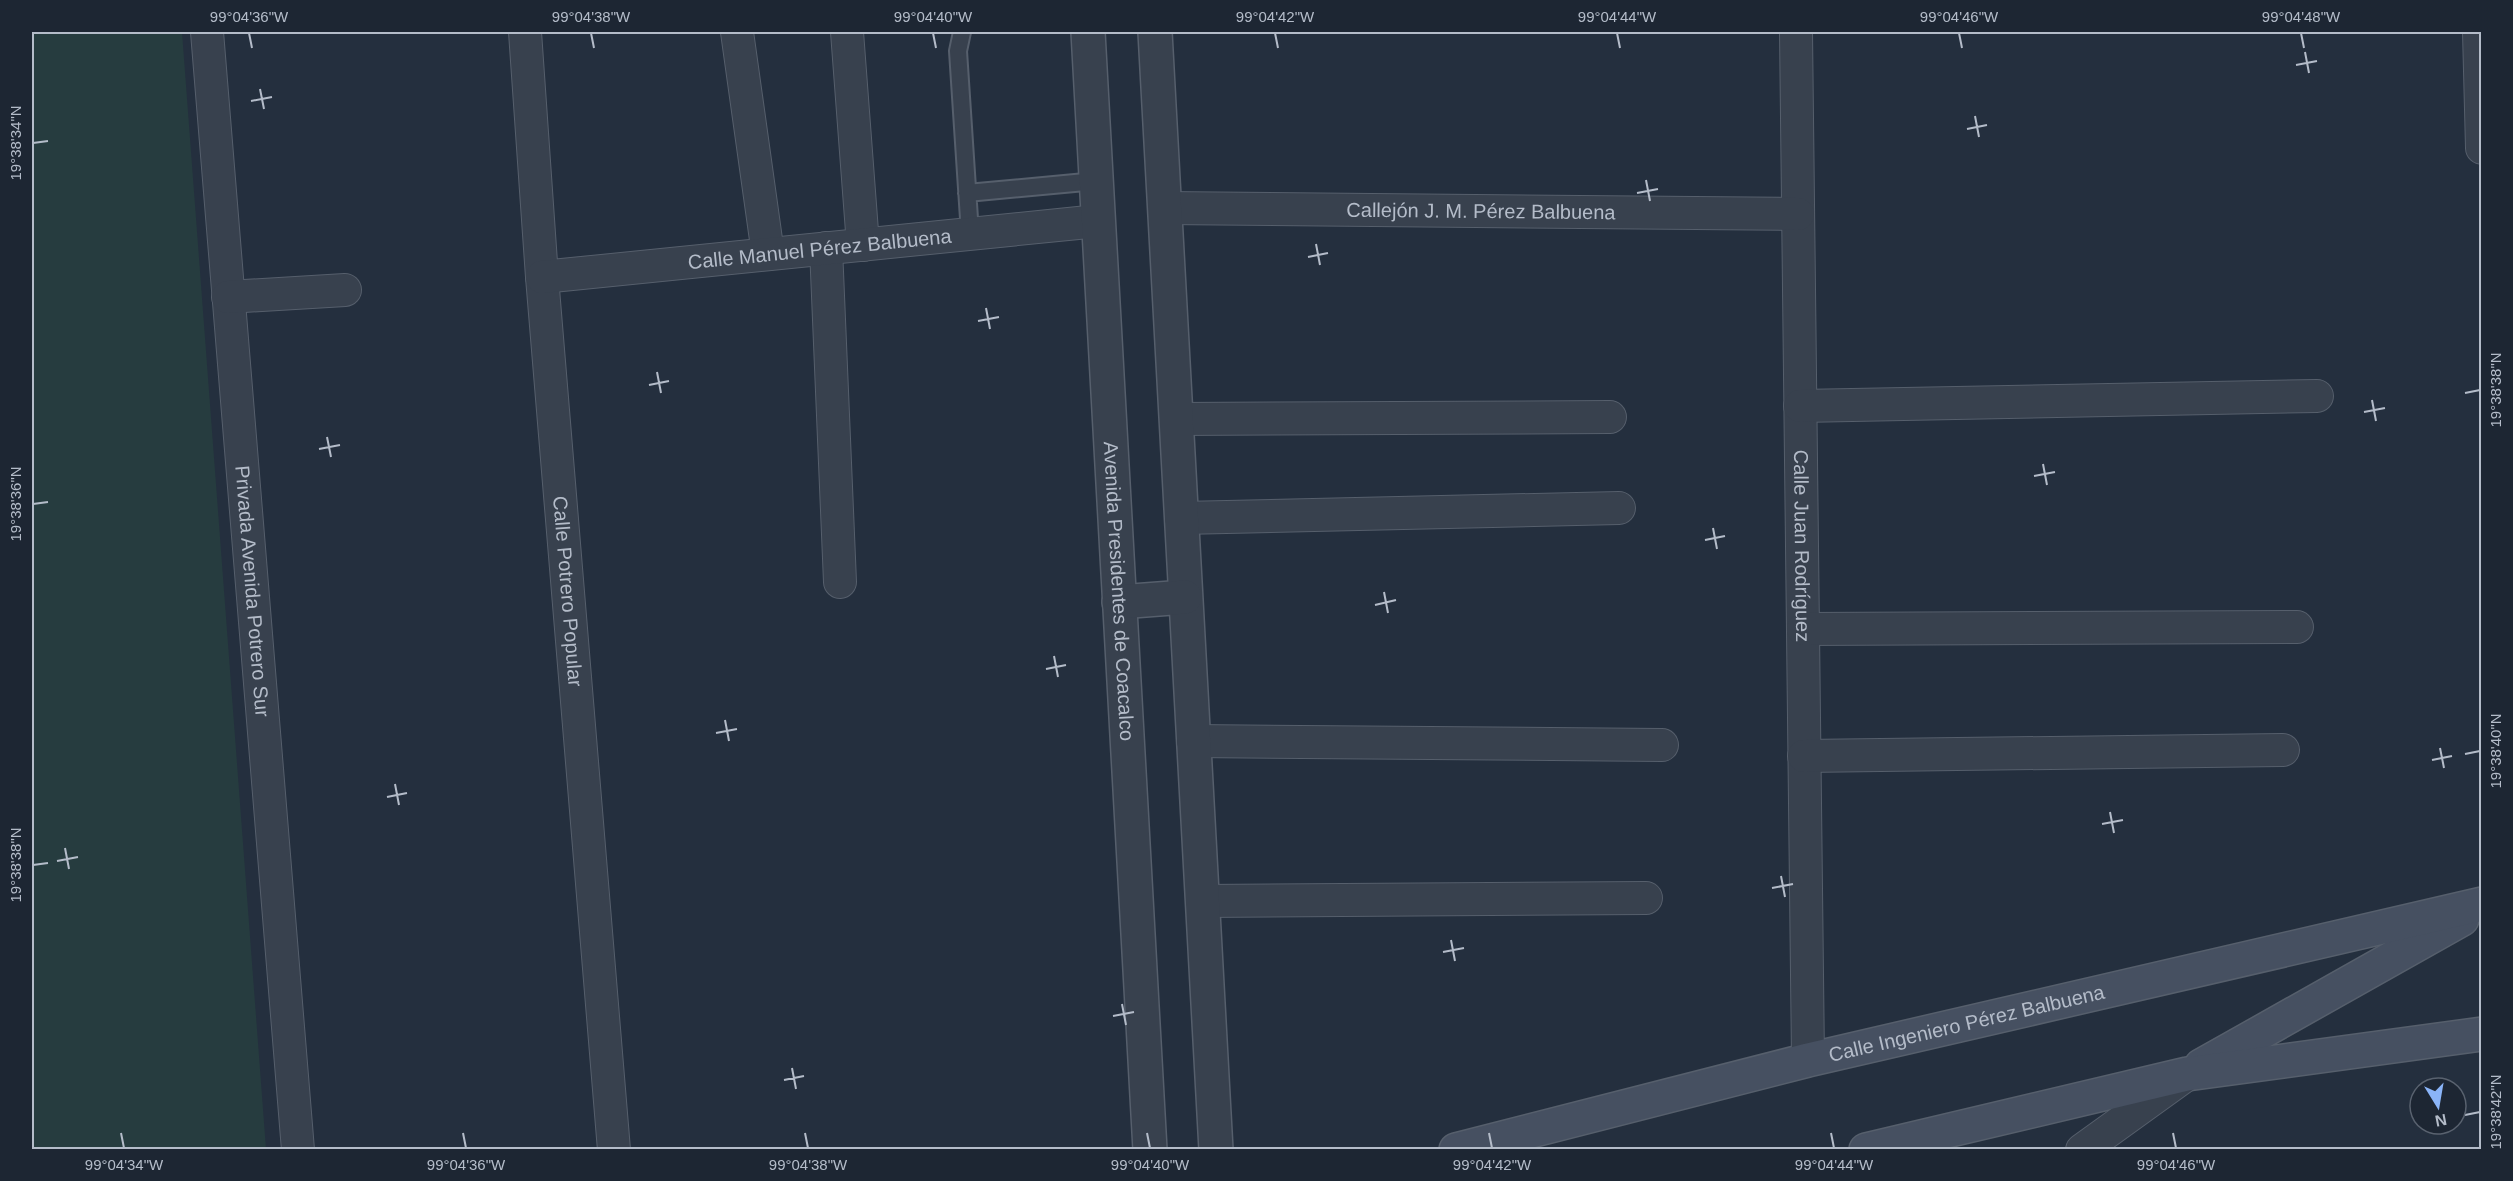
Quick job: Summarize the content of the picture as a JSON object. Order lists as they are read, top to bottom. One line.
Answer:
{"streets":{"main road":["Calle Ingeniero Pérez Balbuena"],"street":["Callejón J. M. Pérez Balbuena","Calle Manuel Pérez Balbuena","Calle Juan Rodríguez","Privada Avenida Potrero Sur","Calle Potrero Popular","Avenida Presidentes de Coacalco"]},"crossings":[["Callejón J. M. Pérez Balbuena","Calle Juan Rodríguez"],["Calle Manuel Pérez Balbuena","Calle Potrero Popular"],["Calle Manuel Pérez Balbuena","Avenida Presidentes de Coacalco"],["Calle Juan Rodríguez","Calle Ingeniero Pérez Balbuena"]],"north":"bottom","coordinates":["99°04'36\"W","99°04'38\"W","99°04'40\"W","99°04'42\"W","99°04'44\"W","99°04'46\"W","99°04'48\"W","19°38'34\"N","19°38'38\"N","19°38'36\"N","19°38'40\"N","19°38'42\"N","99°04'34\"W"]}
